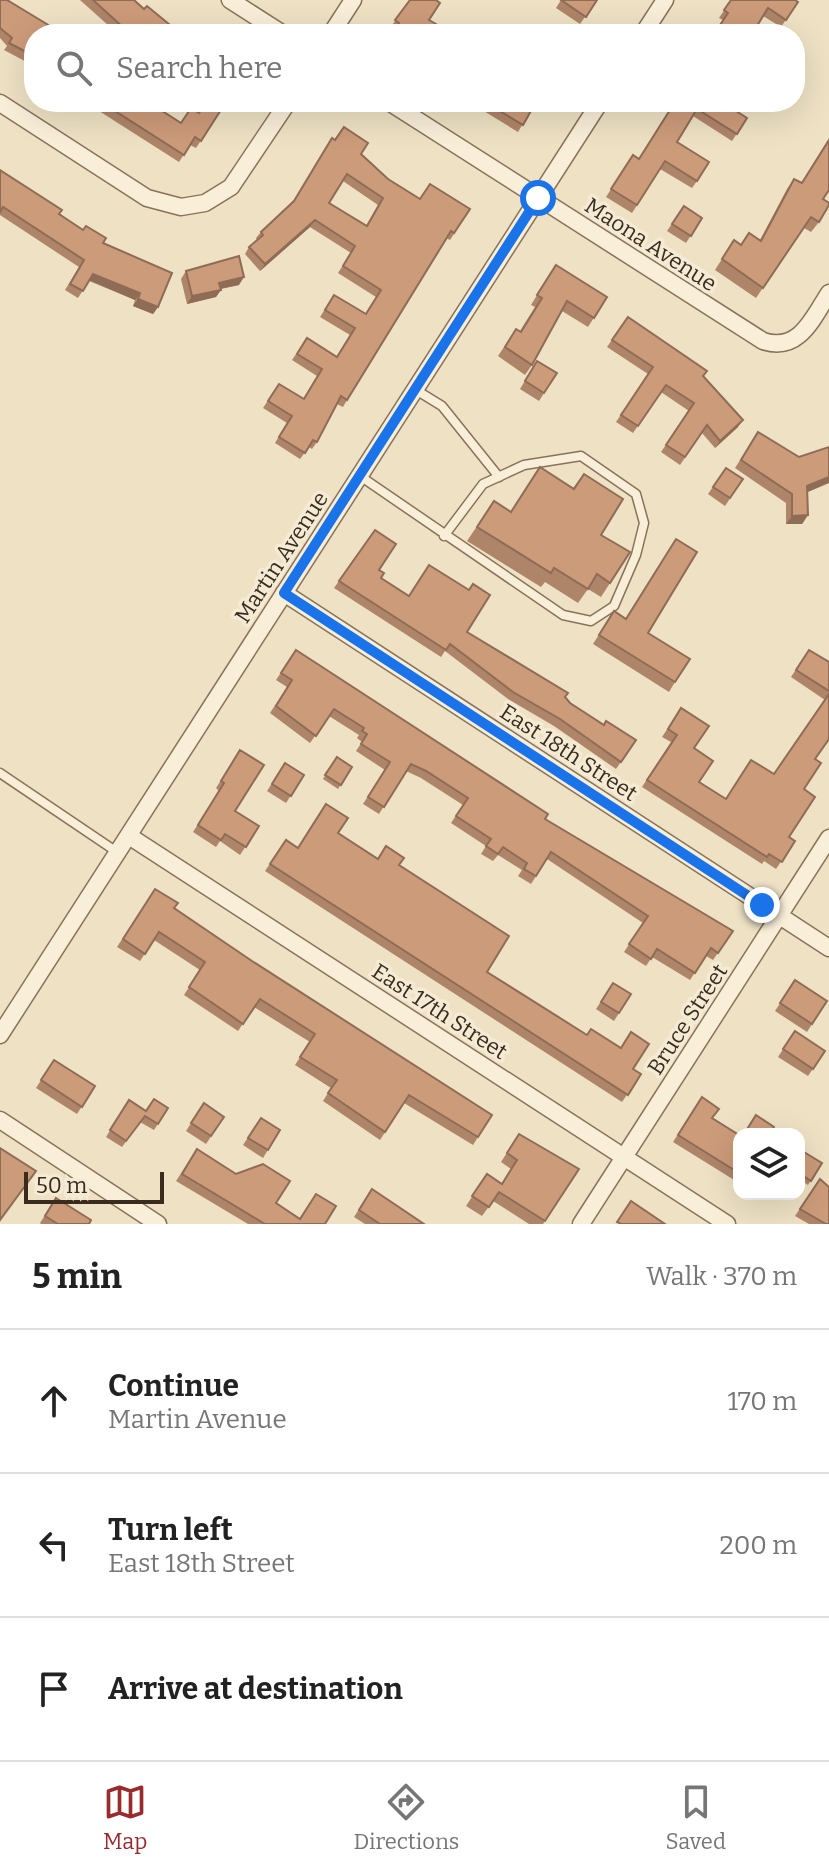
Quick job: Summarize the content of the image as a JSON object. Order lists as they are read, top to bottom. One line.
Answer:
{"streets":{"street":["Maona Avenue","Martin Avenue","East 18th Street","East 17th Street","Bruce Street"]},"crossings":[["Maona Avenue","Martin Avenue"],["Martin Avenue","East 18th Street"],["Martin Avenue","East 17th Street"],["East 18th Street","Bruce Street"],["East 17th Street","Bruce Street"]],"scale_bar":"50 m","page":{"search":"Search here","scale":"50 m","heading":["5 min","Walk · 370 m"],"list":[["Continue","Martin Avenue","170 m"],["Turn left","East 18th Street","200 m"],"Arrive at destination"],"nav":["Map","Directions","Saved"]}}
